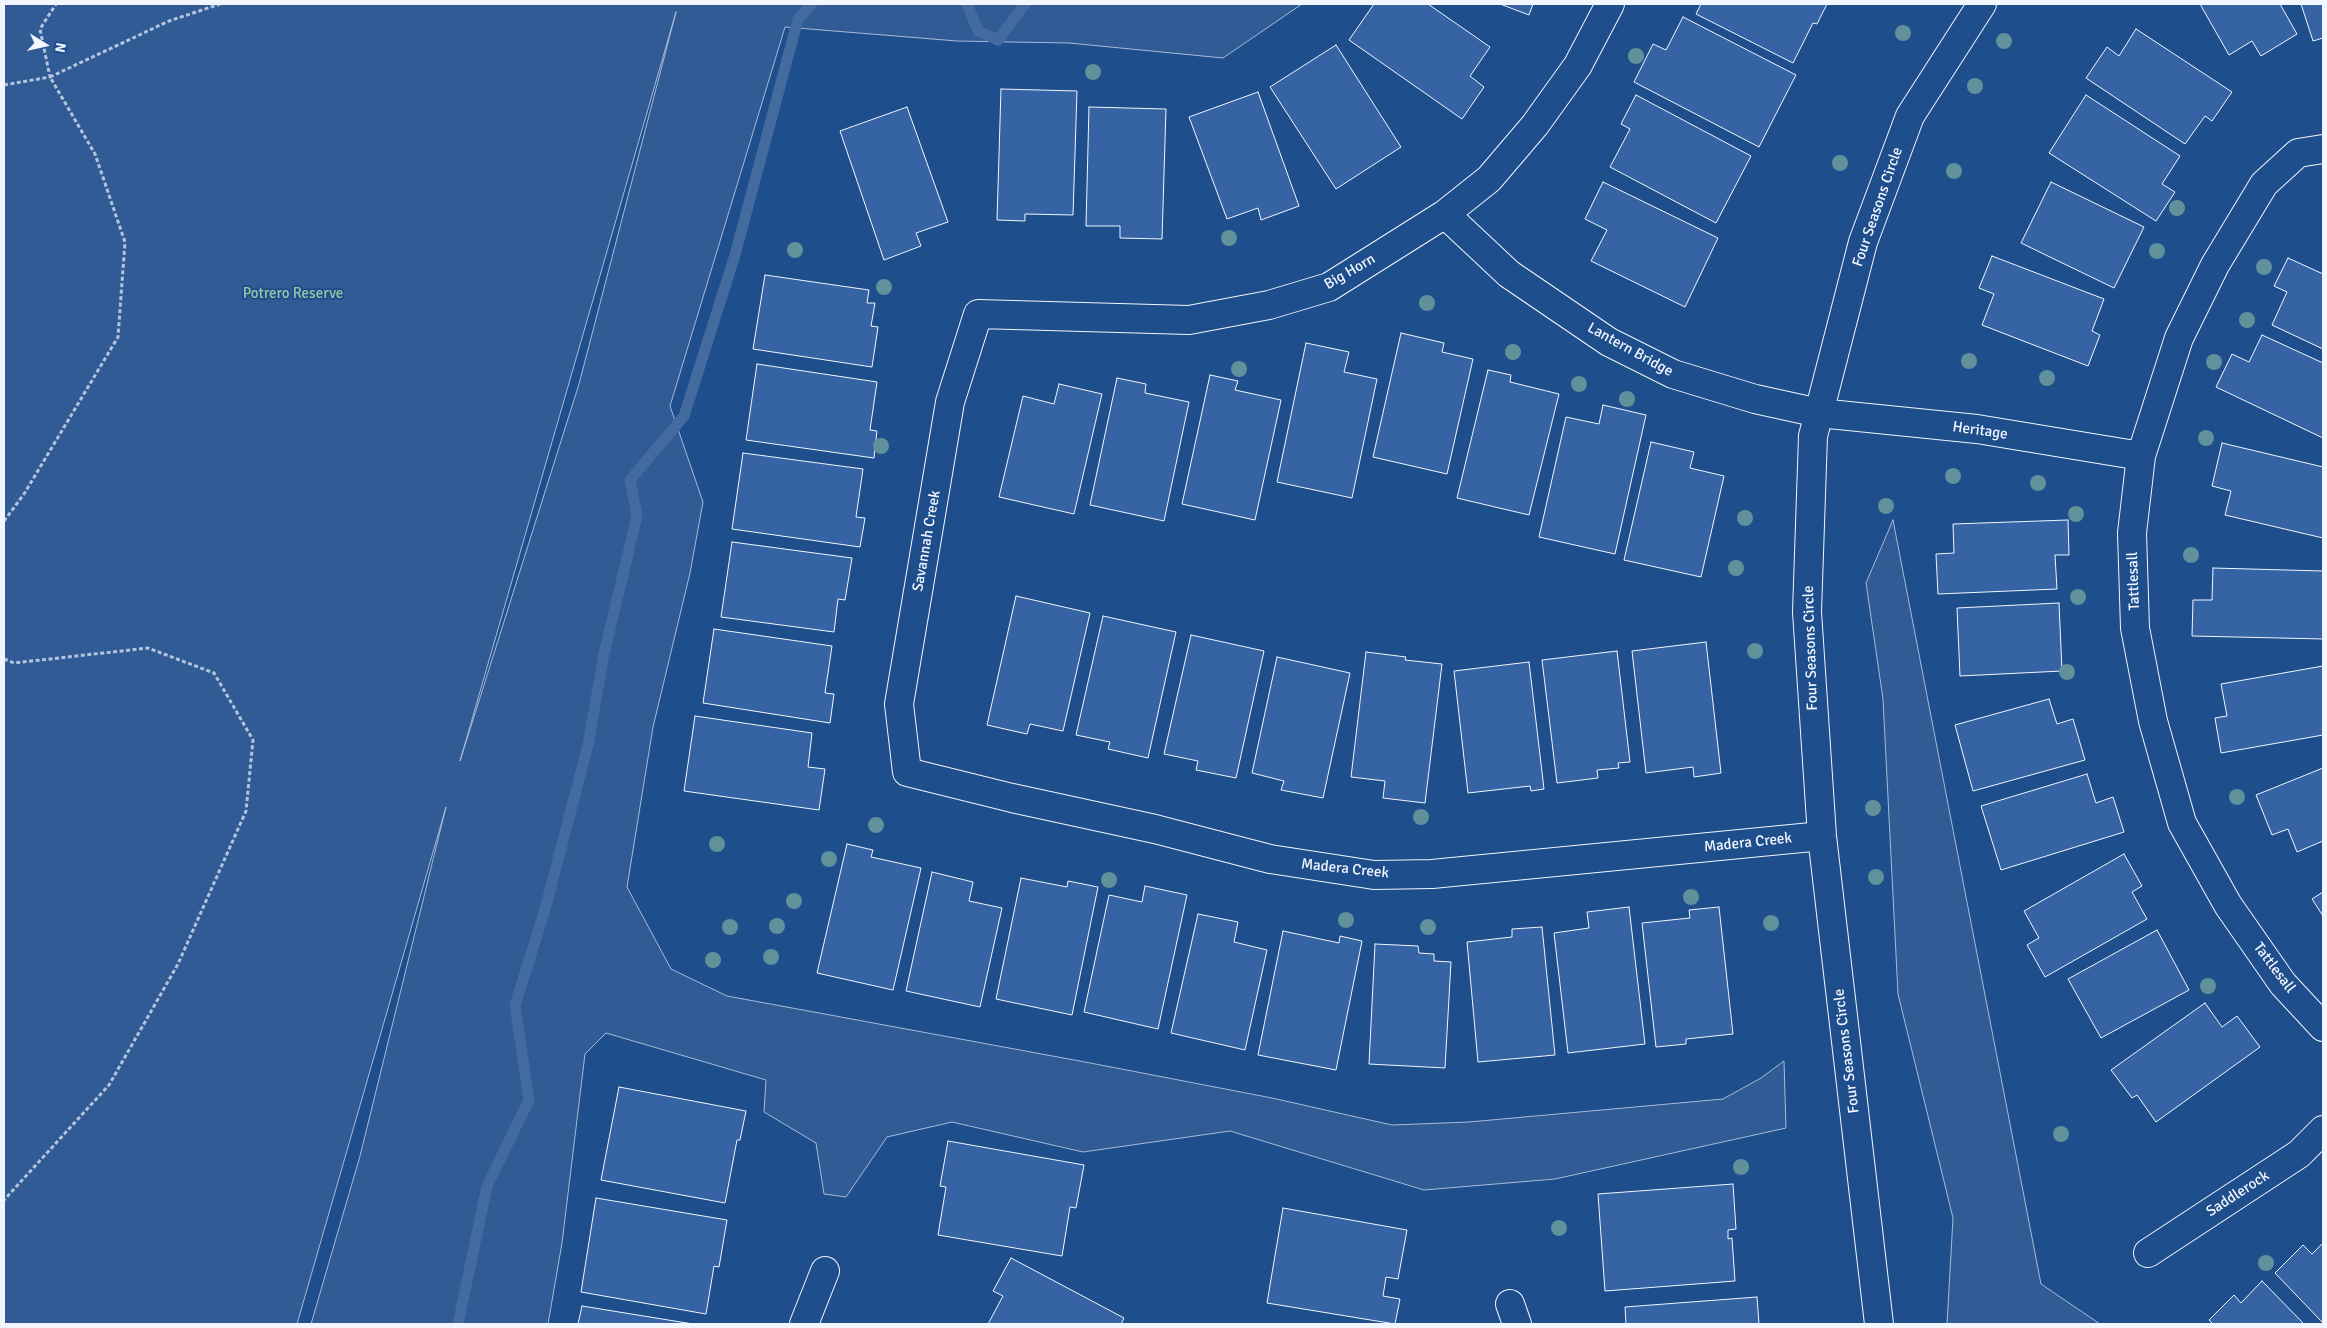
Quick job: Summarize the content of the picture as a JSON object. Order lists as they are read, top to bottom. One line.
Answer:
{"streets":{"street":["Four Seasons Circle","Big Horn","Lantern Bridge","Heritage","Savannah Creek","Tattlesall","Madera Creek","Saddlerock"]},"crossings":[["Four Seasons Circle","Lantern Bridge"],["Four Seasons Circle","Heritage"],["Four Seasons Circle","Madera Creek"],["Big Horn","Lantern Bridge"],["Big Horn","Savannah Creek"],["Lantern Bridge","Heritage"],["Heritage","Tattlesall"],["Savannah Creek","Madera Creek"]],"parks":["Potrero Reserve"],"north":"right"}
